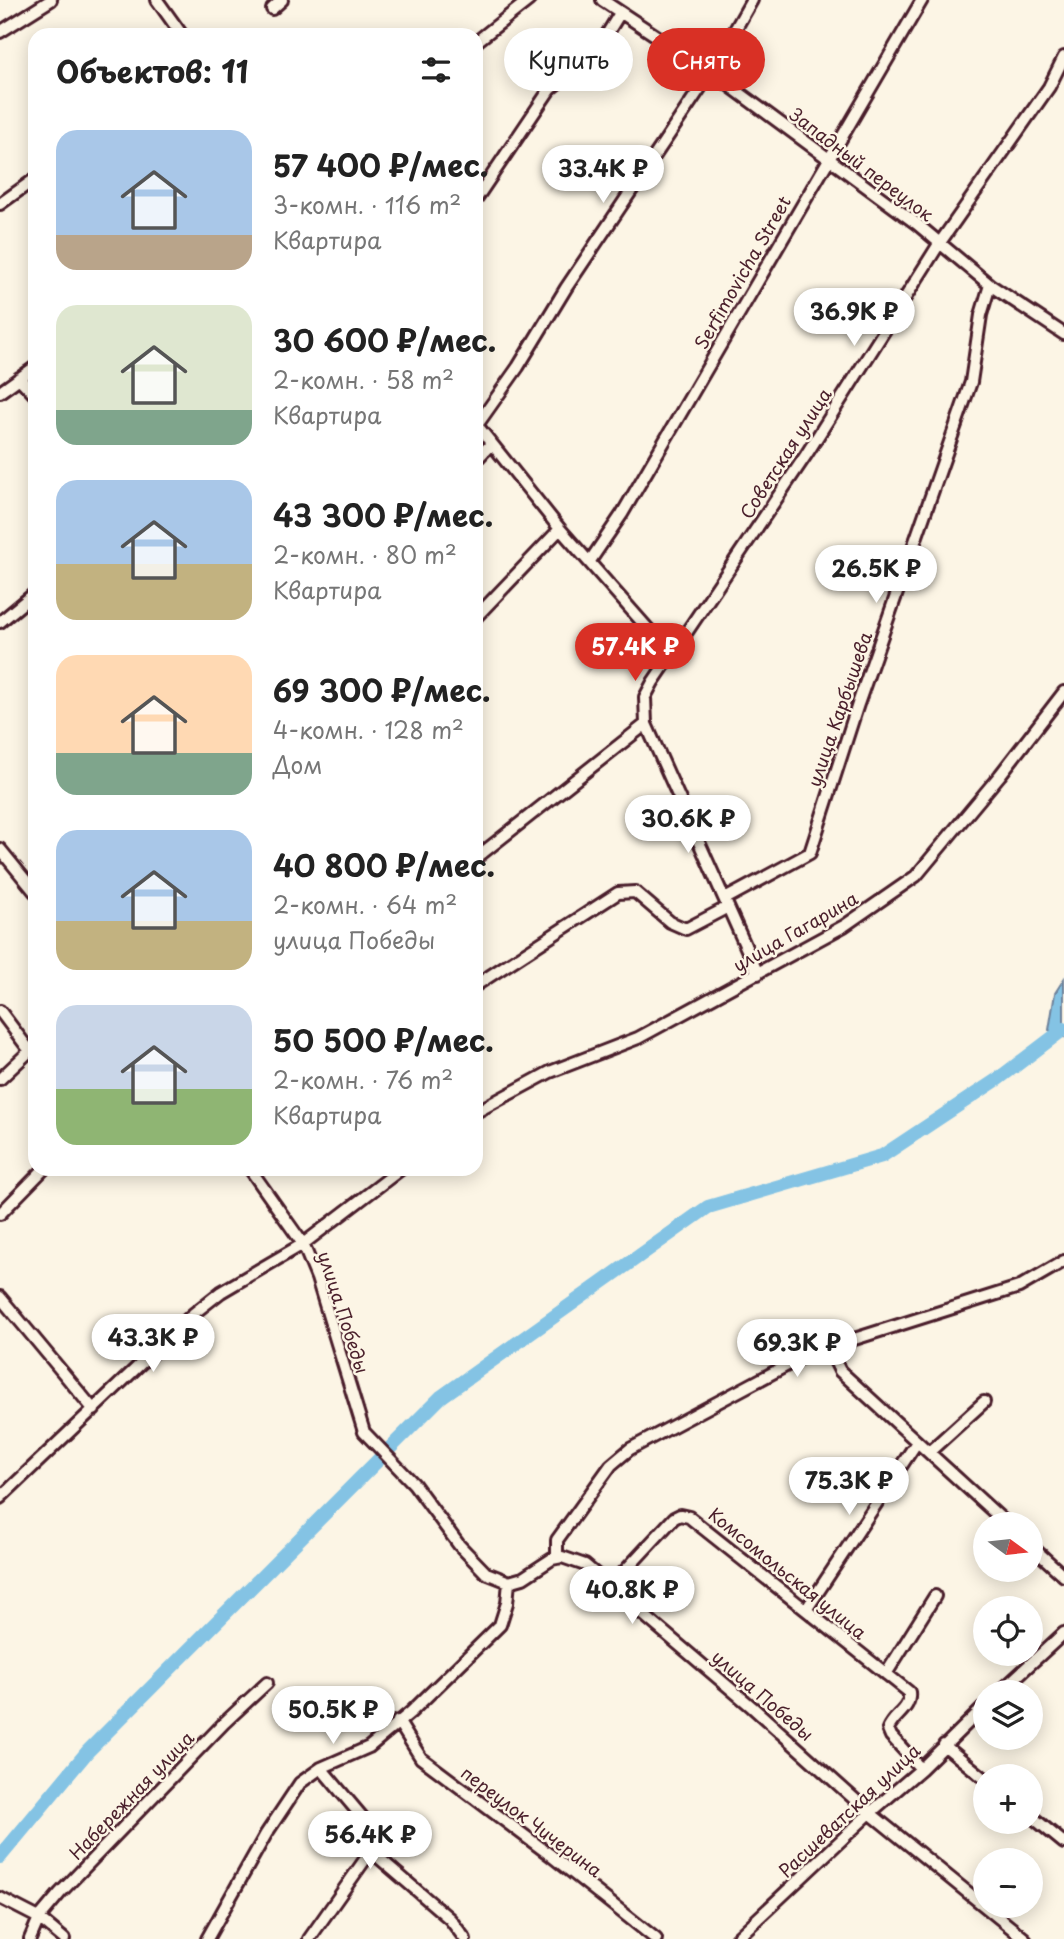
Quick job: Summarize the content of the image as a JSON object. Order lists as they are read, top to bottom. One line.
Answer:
{"streets":{"street":["Западный переулок","Serfimovicha Street","Советская улица","улица Карбышева","улица Гагарина","улица Победы","Комсомольская улица","Набережная улица","Расшеватская улица","переулок Чичерина"]},"crossings":[["Западный переулок","Serfimovicha Street"],["Западный переулок","Советская улица"],["Западный переулок","улица Карбышева"],["улица Победы","Комсомольская улица"],["улица Победы","Расшеватская улица"],["Комсомольская улица","Расшеватская улица"]],"north":"right","page":{"chip":["Купить","Снять"],"heading":"Объектов: 11","list":[{"name":"57 400 ₽/мес.","note":"3-комн. · 116 m² · Квартира"},{"name":"30 600 ₽/мес.","note":"2-комн. · 58 m² · Квартира"},{"name":"43 300 ₽/мес.","note":"2-комн. · 80 m² · Квартира"},{"name":"69 300 ₽/мес.","note":"4-комн. · 128 m² · Дом"},{"name":"40 800 ₽/мес.","note":"2-комн. · 64 m² · улица Победы"},{"name":"50 500 ₽/мес.","note":"2-комн. · 76 m² · Квартира"}],"price":["33.4K ₽","36.9K ₽","26.5K ₽","57.4K ₽","30.6K ₽","43.3K ₽","69.3K ₽","75.3K ₽","40.8K ₽","50.5K ₽","56.4K ₽"],"map_buttons":["+","−"]}}
